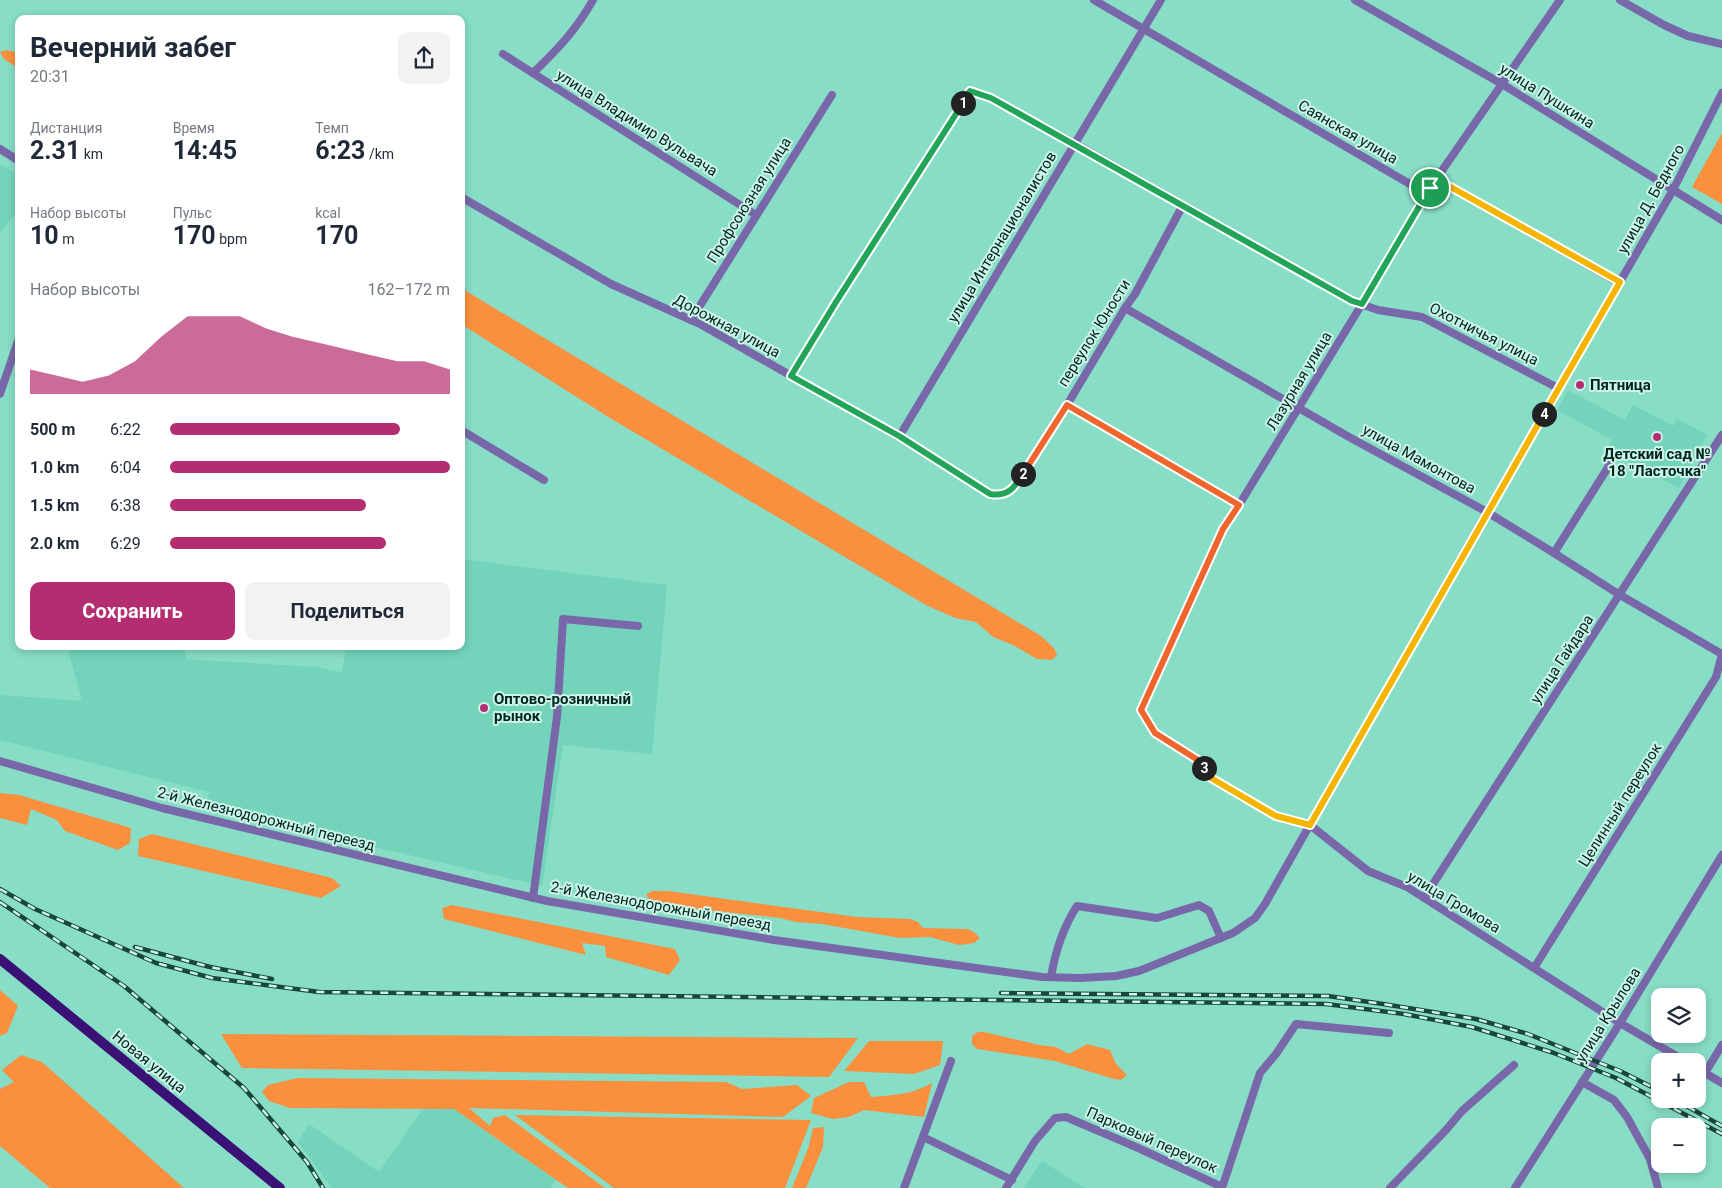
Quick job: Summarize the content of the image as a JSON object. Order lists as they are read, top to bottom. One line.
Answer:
{"streets":{"main road":["Новая улица"],"street":["улица Пушкина","улица Владимир Вульвача","Саянская улица","улица Д. Бедного","Профсоюзная улица","улица Интернационалистов","Дорожная улица","переулок Юности","Охотничья улица","Лазурная улица","улица Мамонтова","улица Гайдара","Целинный переулок","2-й Железнодорожный переезд","улица Громова","улица Крылова","Парковый переулок"]},"crossings":[["улица Пушкина","улица Д. Бедного"],["улица Пушкина","Лазурная улица"],["улица Владимир Вульвача","Профсоюзная улица"],["Саянская улица","улица Д. Бедного"],["Саянская улица","улица Интернационалистов"],["Саянская улица","Лазурная улица"],["улица Д. Бедного","Охотничья улица"],["улица Д. Бедного","улица Мамонтова"],["улица Д. Бедного","2-й Железнодорожный переезд"],["улица Д. Бедного","улица Громова"],["Профсоюзная улица","Дорожная улица"],["улица Интернационалистов","Дорожная улица"],["улица Интернационалистов","Охотничья улица"],["Дорожная улица","переулок Юности"],["Дорожная улица","Охотничья улица"],["переулок Юности","Охотничья улица"],["переулок Юности","улица Мамонтова"],["Охотничья улица","Лазурная улица"],["Лазурная улица","улица Мамонтова"],["Лазурная улица","улица Громова"],["улица Мамонтова","улица Гайдара"],["улица Мамонтова","Целинный переулок"],["улица Гайдара","улица Громова"],["Целинный переулок","улица Громова"],["улица Громова","улица Крылова"]],"places":["Пятница","Детский сад № 18 \"Ласточка\"","Оптово-розничный рынок"],"page":{"heading":["Вечерний забег","20:31"],"pins":["1","4","2","3"],"stats":[["Дистанция","2.31 km"],["Время","14:45"],["Темп","6:23 /km"],["Набор высоты","10 m"],["Пульс","170 bpm"],["kcal","170"]],"chart":["Набор высоты","162–172 m"],"list":[{"name":"500 m","note":"6:22"},{"name":"1.0 km","note":"6:04"},{"name":"1.5 km","note":"6:38"},{"name":"2.0 km","note":"6:29"}],"buttons":["Сохранить","Поделиться"],"map_buttons":["+","−"]}}
